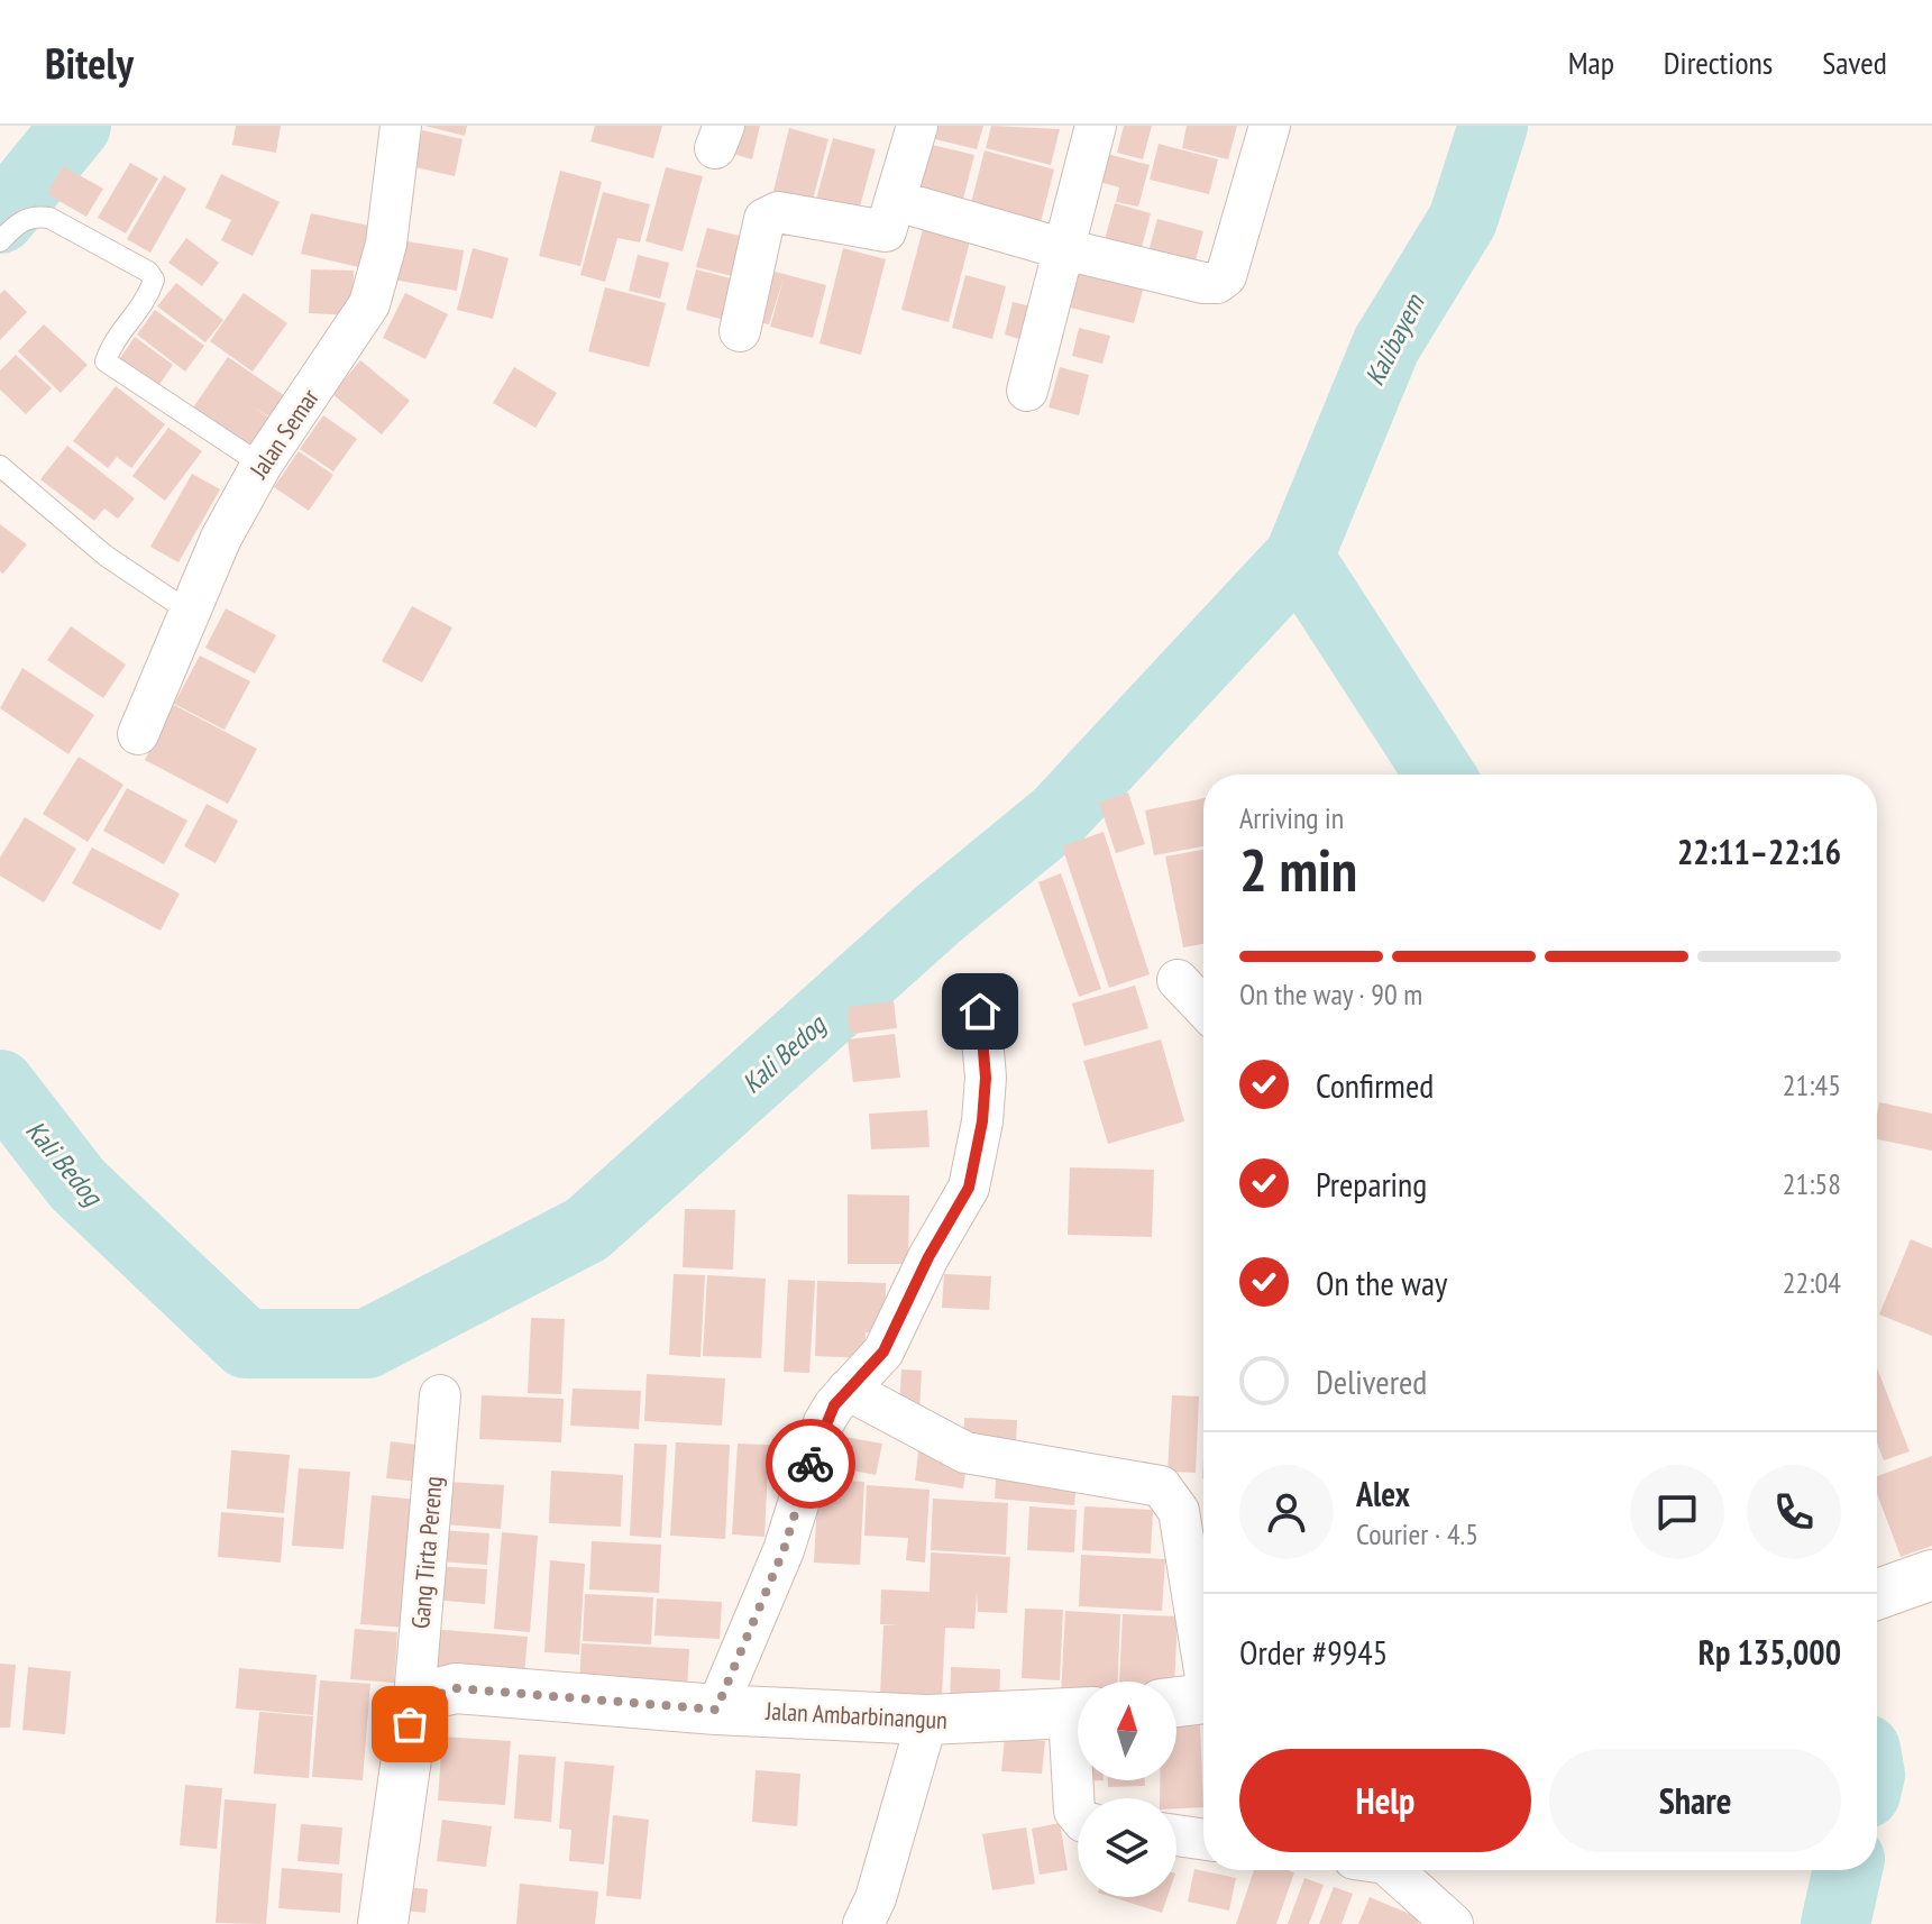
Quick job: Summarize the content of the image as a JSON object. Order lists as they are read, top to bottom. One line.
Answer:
{"streets":{"main road":["Jalan Ambarbinangun"],"street":["Jalan Semar","Gang Tirta Pereng"]},"crossings":[["Gang Tirta Pereng","Jalan Ambarbinangun"]],"water":["Kalibayem","Kali Bedog"],"north":"top","page":{"header":"Bitely","nav":["Map","Directions","Saved"],"heading":["2 min","Arriving in","22:11–22:16"],"panel":["Alex","Courier · 4.5","Order #9945","Rp 135,000"],"bar":"On the way · 90 m","list":[["Confirmed","21:45"],["Preparing","21:58"],["On the way","22:04"],"Delivered"],"buttons":["Help","Share"]}}
